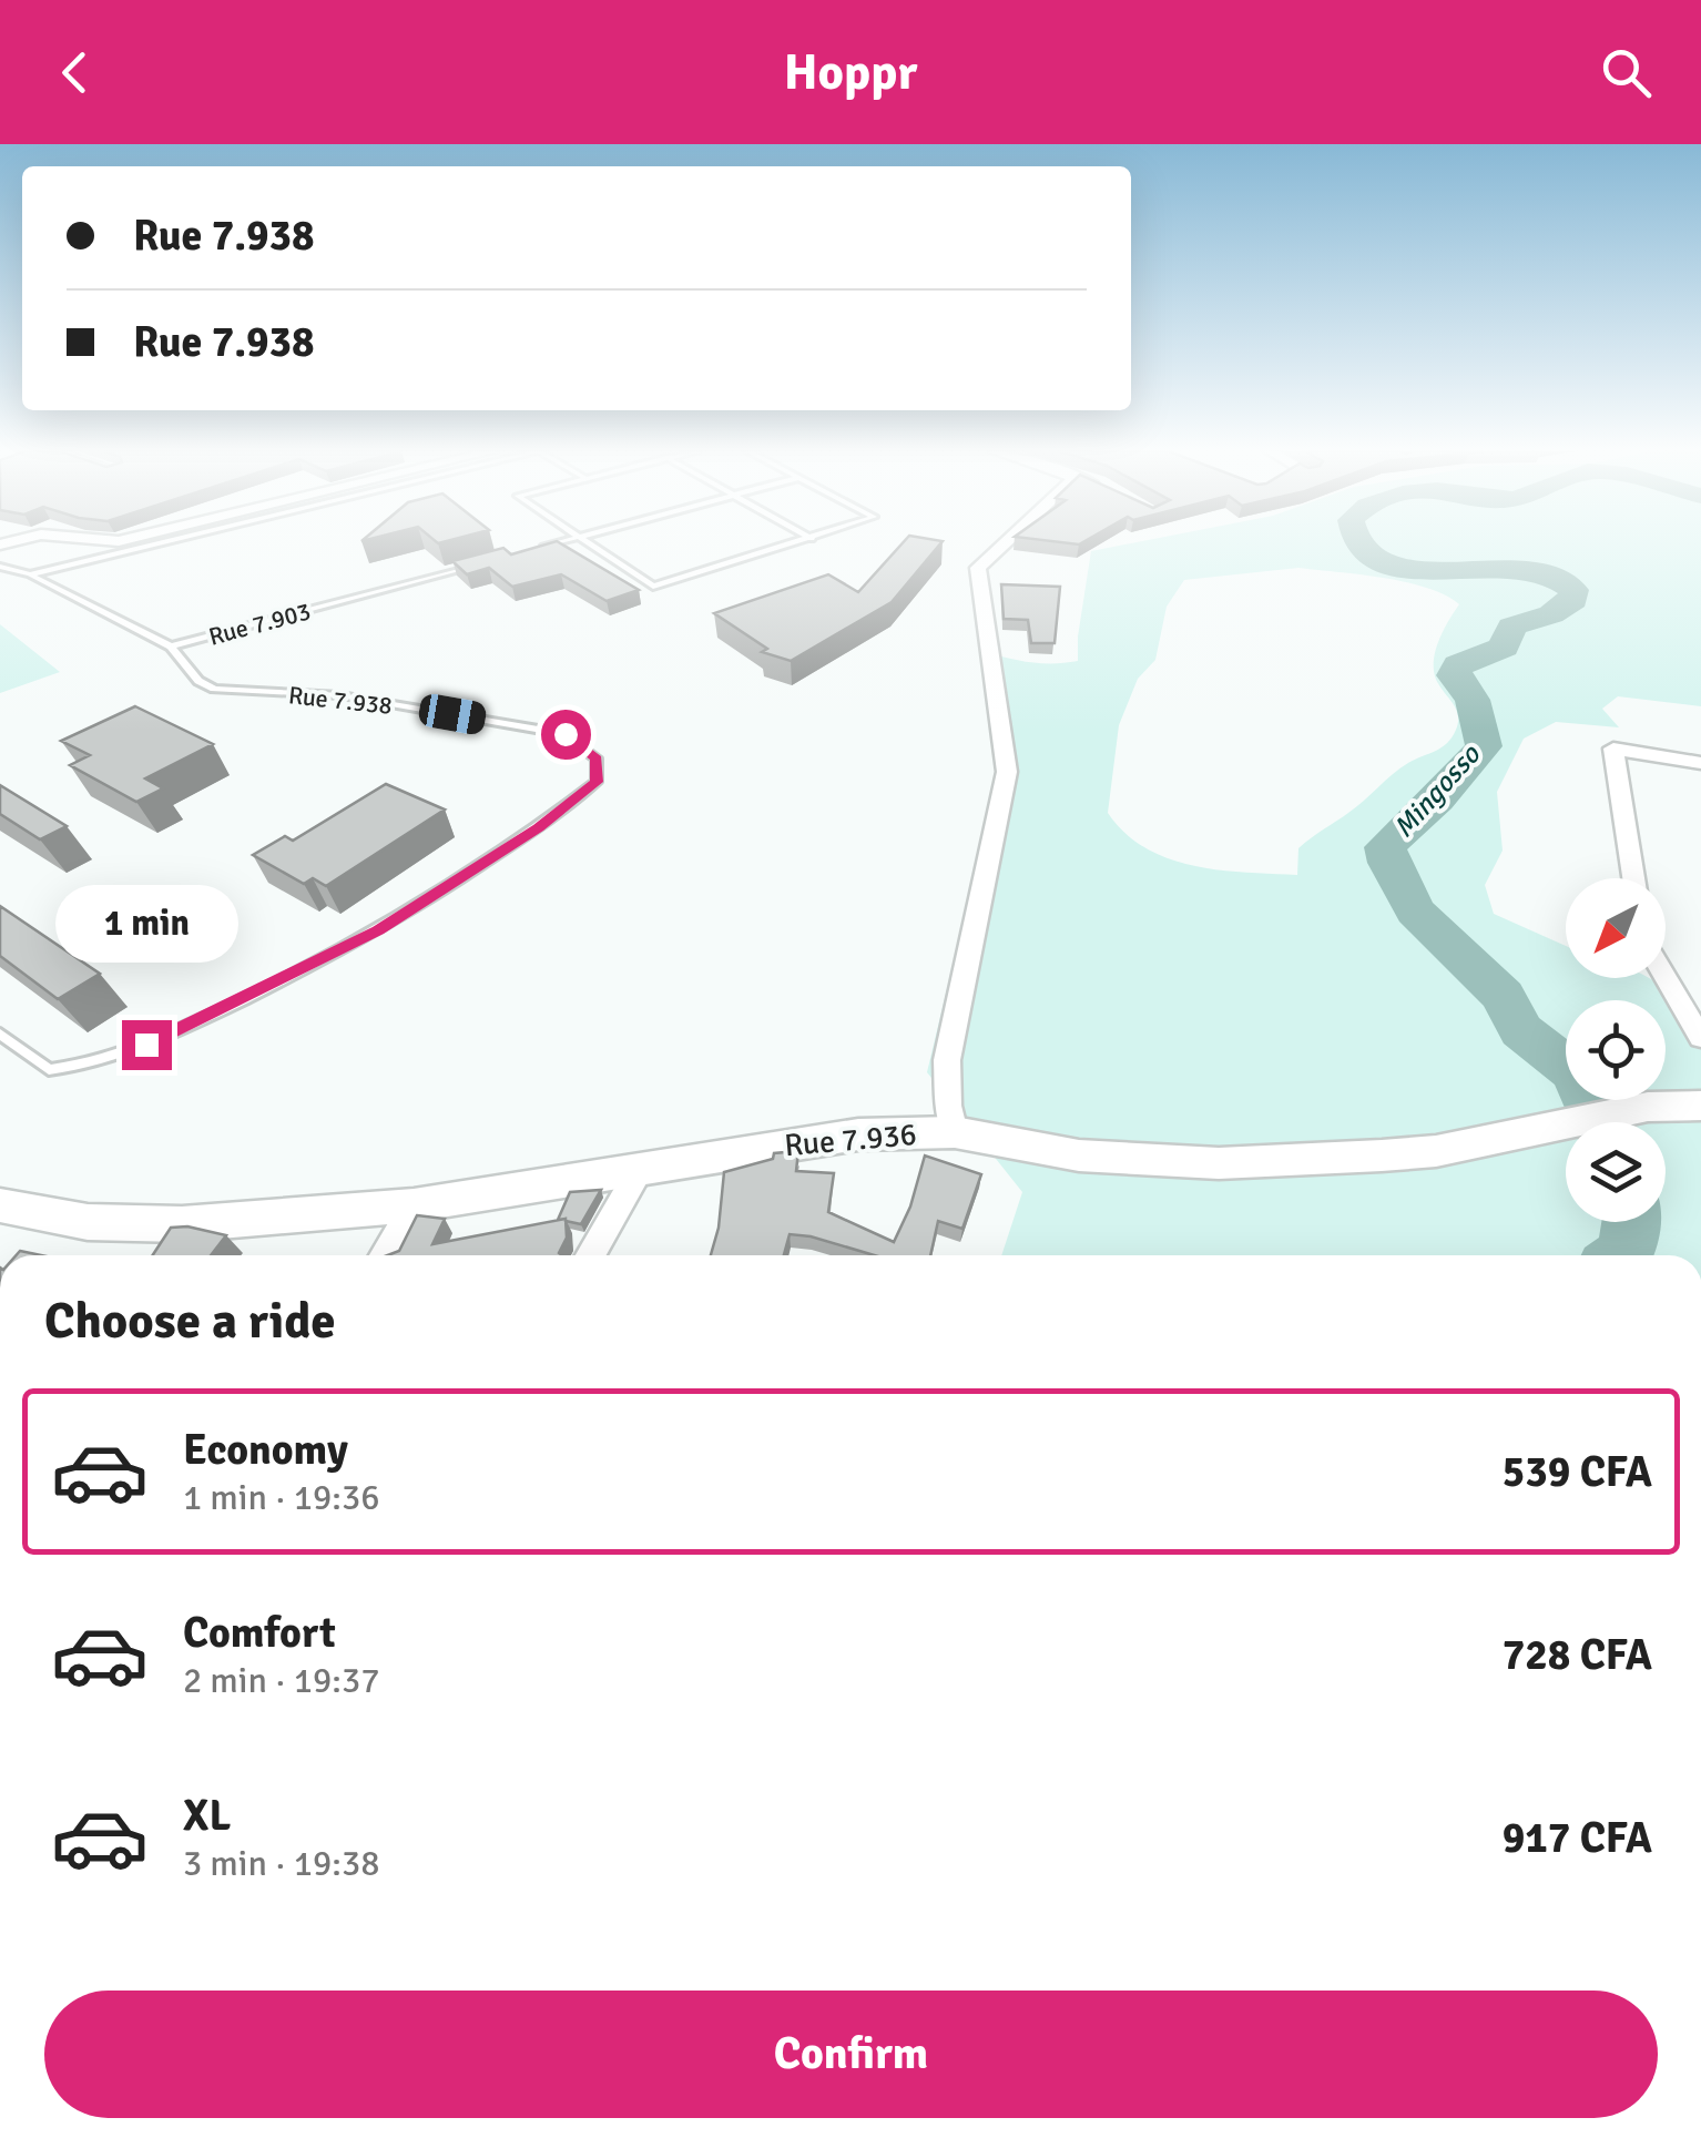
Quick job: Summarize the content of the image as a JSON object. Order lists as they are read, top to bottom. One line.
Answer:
{"streets":{"street":["Rue 7.936"],"lane":["Rue 7.903","Rue 7.938"]},"crossings":[["Rue 7.903","Rue 7.938"]],"water":["Mingosso"],"north":"bottom left","page":{"header":"Hoppr","banner":["Rue 7.938","Rue 7.938"],"bubble":"1 min","heading":"Choose a ride","list":[{"name":"Economy","note":"1 min · 19:36","value":"539 CFA"},{"name":"Comfort","note":"2 min · 19:37","value":"728 CFA"},{"name":"XL","note":"3 min · 19:38","value":"917 CFA"}],"buttons":"Confirm"}}
